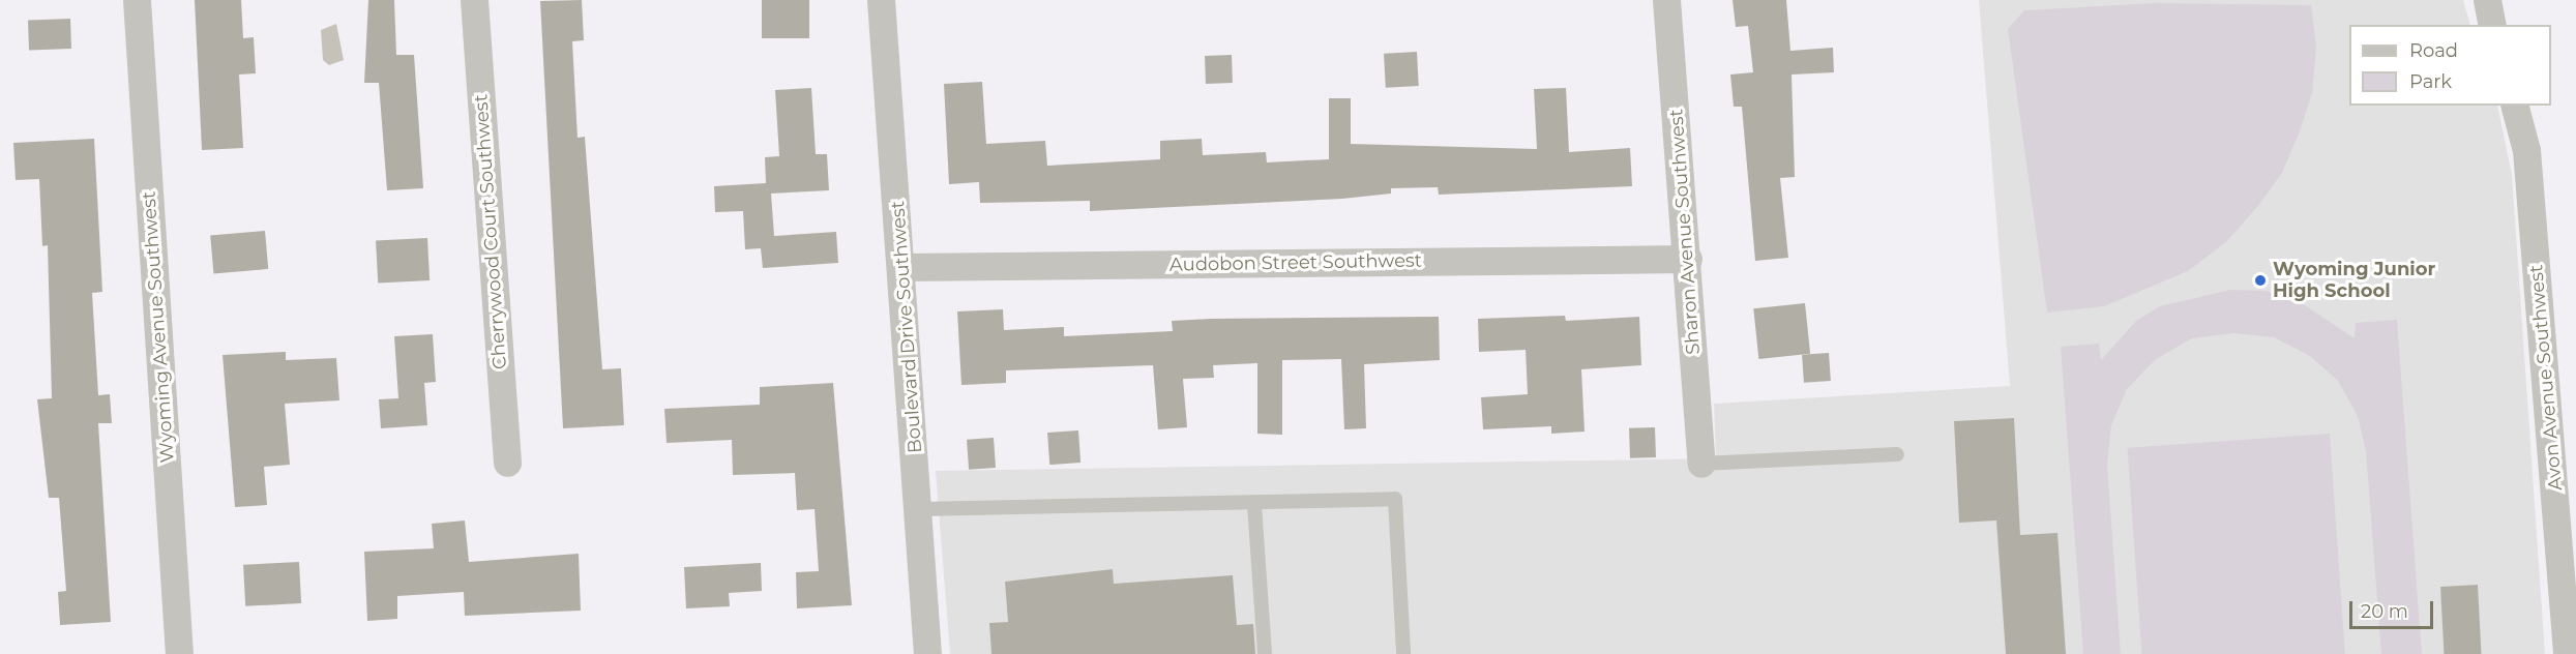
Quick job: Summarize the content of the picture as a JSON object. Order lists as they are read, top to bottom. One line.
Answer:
{"streets":{"street":["Cherrywood Court Southwest","Sharon Avenue Southwest","Audobon Street Southwest","Wyoming Avenue Southwest","Boulevard Drive Southwest","Avon Avenue Southwest"]},"crossings":[["Sharon Avenue Southwest","Audobon Street Southwest"],["Audobon Street Southwest","Boulevard Drive Southwest"]],"places":["Wyoming Junior High School"],"legend":["Road","Park"],"scale_bar":"20 m"}
